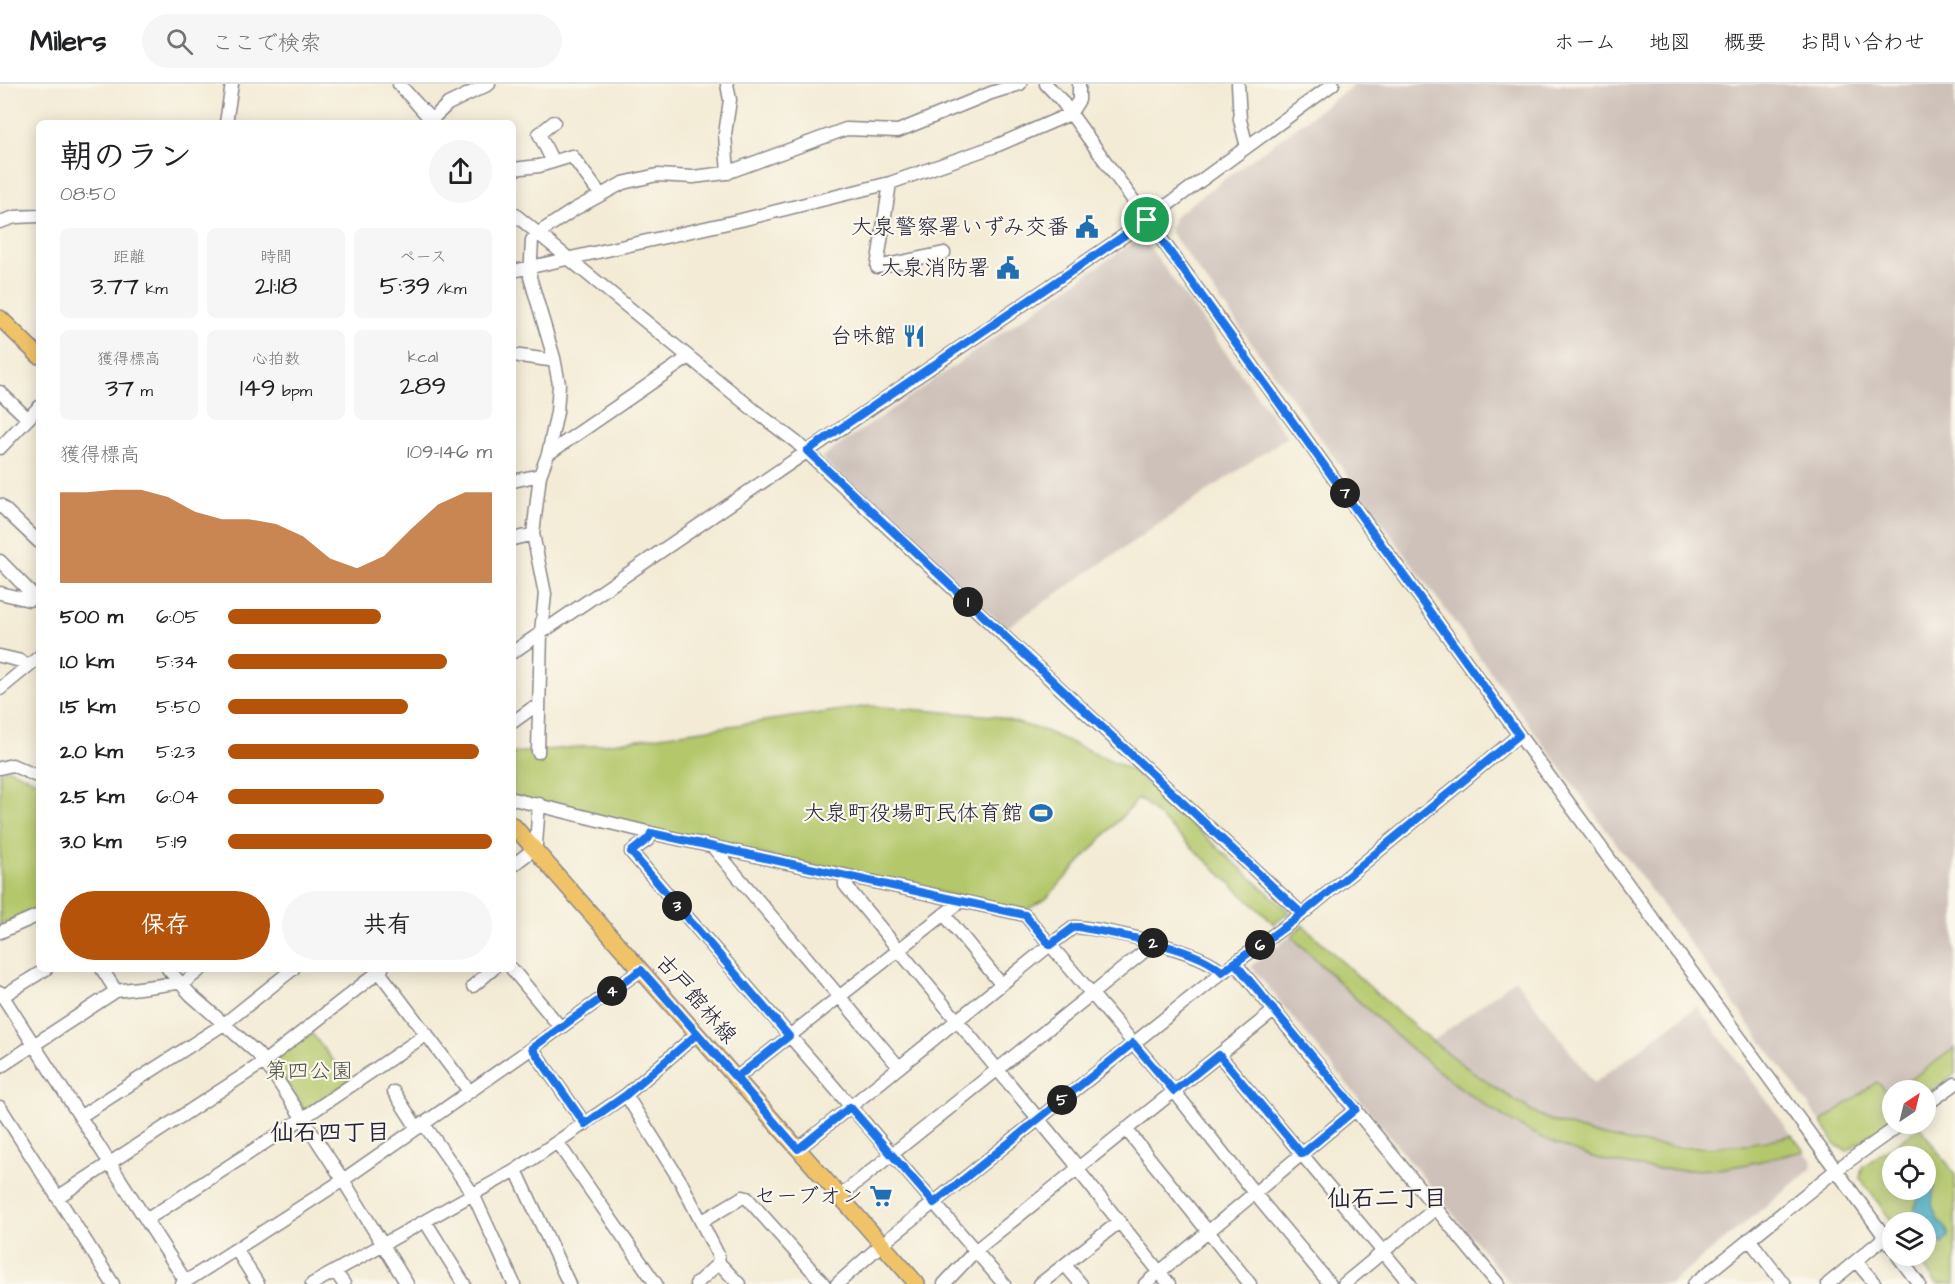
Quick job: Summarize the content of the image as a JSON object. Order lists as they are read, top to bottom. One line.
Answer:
{"streets":{"main road":["古戸館林線"]},"districts":["仙石四丁目","仙石二丁目"],"parks":["第四公園"],"places":{"public building":["大泉警察署いずみ交番","大泉消防署"],"restaurant":["台味館"],"sports":["大泉町役場町民体育館"],"supermarket":["セーブオン"]},"north":"top right","page":{"header":"Milers","search":"ここで検索","nav":["ホーム","地図","概要","お問い合わせ"],"heading":["朝のラン","08:50"],"stats":[["距離","3.77 km"],["時間","21:18"],["ペース","5:39 /km"],["獲得標高","37 m"],["心拍数","149 bpm"],["kcal","289"]],"chart":["獲得標高","109–146 m"],"pins":["7","1","3","2","6","4","5"],"list":[{"name":"500 m","note":"6:05"},{"name":"1.0 km","note":"5:34"},{"name":"1.5 km","note":"5:50"},{"name":"2.0 km","note":"5:23"},{"name":"2.5 km","note":"6:04"},{"name":"3.0 km","note":"5:19"}],"buttons":["保存","共有"]}}
